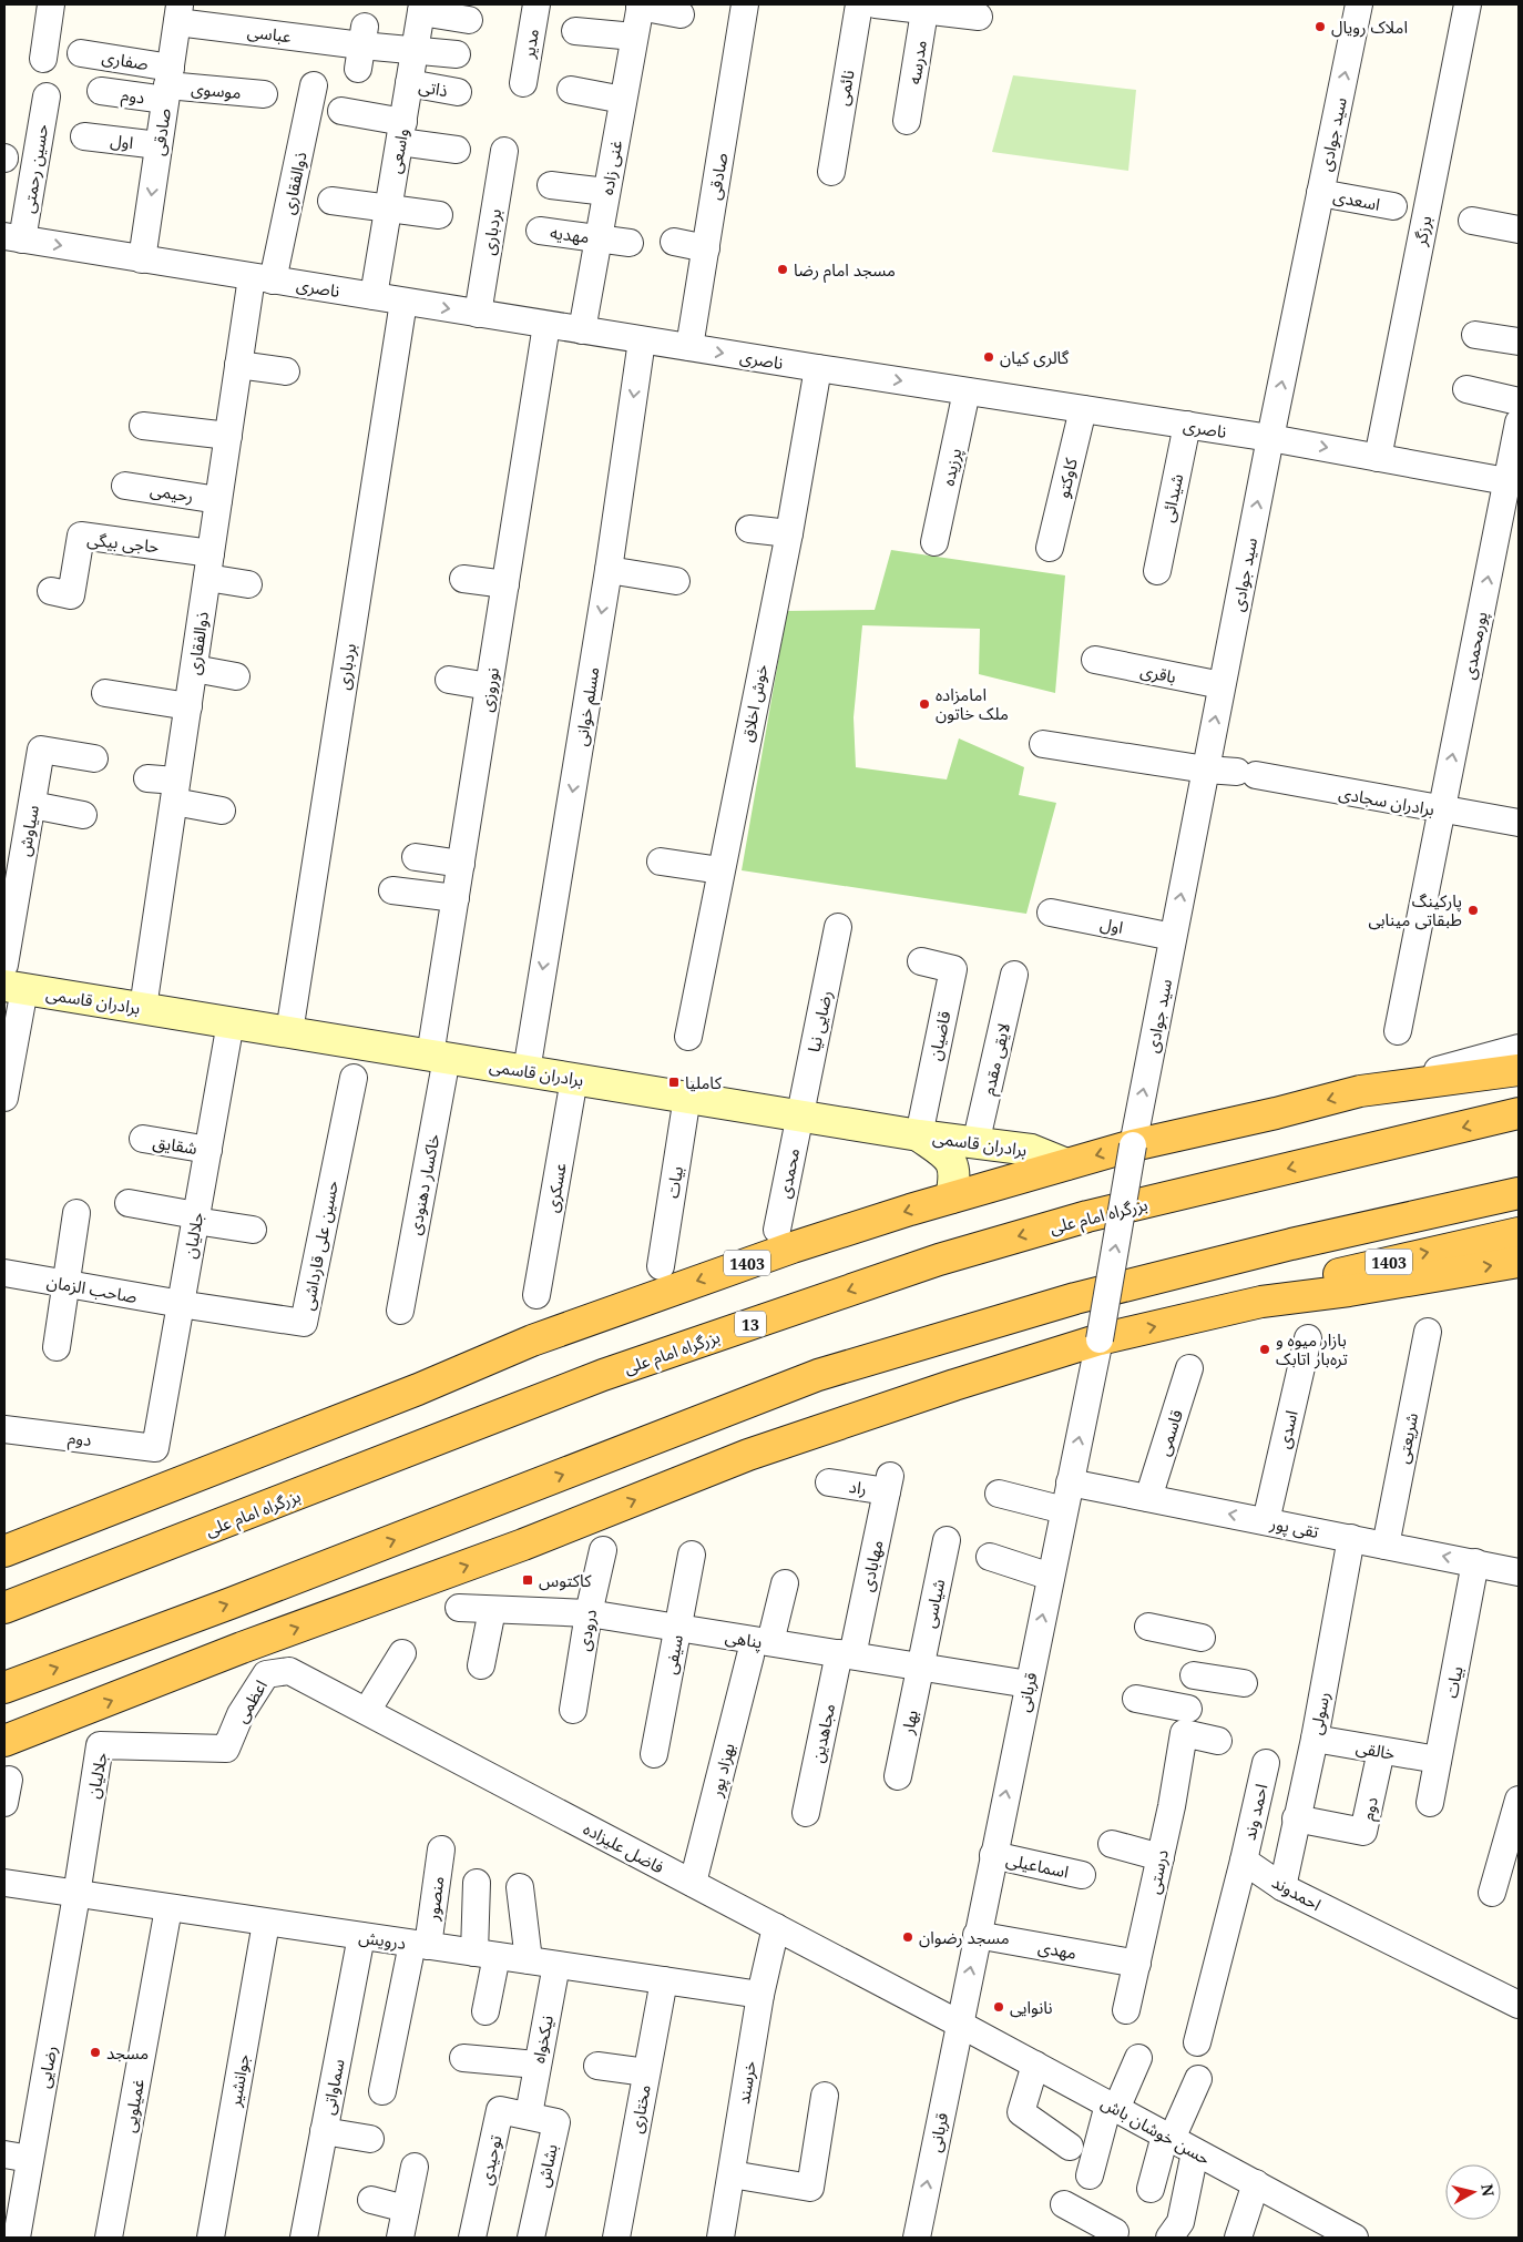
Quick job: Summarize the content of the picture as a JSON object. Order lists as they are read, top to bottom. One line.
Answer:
{"streets":{"highway":["بزرگراه امام علی","1403","13"],"main road":["برادران قاسمی"],"street":["عباسی","مدیر","صفاری","مدرسه","ذاتی","نائمی","موسوی","دوم","صادقی","سید جوادی","اول","واسعی","غنی زاده","حسین رحمتی","ذوالفقاری","اسعدی","برزگر","بردباری","مهدیه","ناصری","پرزیده","کاوکتو","رحیمی","شیدائی","حاجی بیگی","پورمحمدی","باقری","نوروزی","خوش اخلاق","مسلم خوانی","برادران سجادی","سیاوش","رضایی نیا","قاضیان","لایقی مقدم","شقایق","محمدی","بیات","خاکسار دهنودی","عسکری","جلالیان","حسین علی قارداشی","صاحب الزمان","اسدی","قاسمی","شریعتی","راد","تقی پور","مهابادی","شیاسی","درودی","پناهی","سیفی","قربانی","اعظمی","رسولی","بهار","مجاهدین","خالقی","بهزاد پور","احمد وند","فاضل علیزاده","اسماعیلی","درستی","احمدوند","منصور","درویش","مهدی","نیکخواه","رضایی","جوانشیر","خرسند","سماواتی","غمیلویی","مختاری","حسن خوشان باش","توحیدی","بشاش"]},"crossings":[["عباسی","صادقی"],["عباسی","واسعی"],["صفاری","موسوی"],["صفاری","دوم"],["صفاری","صادقی"],["ذاتی","واسعی"],["موسوی","دوم"],["موسوی","صادقی"],["دوم","صادقی"],["دوم","جلالیان"],["دوم","رسولی"],["دوم","خالقی"],["صادقی","اول"],["صادقی","ناصری"],["سید جوادی","اول"],["سید جوادی","اسعدی"],["سید جوادی","ناصری"],["سید جوادی","باقری"],["سید جوادی","برادران سجادی"],["سید جوادی","1403"],["سید جوادی","قربانی"],["واسعی","ناصری"],["غنی زاده","مهدیه"],["غنی زاده","ناصری"],["حسین رحمتی","ناصری"],["ذوالفقاری","ناصری"],["ذوالفقاری","رحیمی"],["ذوالفقاری","حاجی بیگی"],["ذوالفقاری","برادران قاسمی"],["برزگر","ناصری"],["بردباری","ناصری"],["بردباری","برادران قاسمی"],["ناصری","پرزیده"],["ناصری","کاوکتو"],["ناصری","شیدائی"],["ناصری","پورمحمدی"],["ناصری","نوروزی"],["ناصری","خوش اخلاق"],["ناصری","مسلم خوانی"],["پورمحمدی","برادران سجادی"],["نوروزی","برادران قاسمی"],["نوروزی","خاکسار دهنودی"],["مسلم خوانی","برادران قاسمی"],["برادران قاسمی","رضایی نیا"],["برادران قاسمی","قاضیان"],["برادران قاسمی","لایقی مقدم"],["برادران قاسمی","محمدی"],["برادران قاسمی","بیات"],["برادران قاسمی","خاکسار دهنودی"],["برادران قاسمی","عسکری"],["برادران قاسمی","جلالیان"],["برادران قاسمی","1403"],["رضایی نیا","محمدی"],["شقایق","جلالیان"],["بیات","تقی پور"],["بیات","خالقی"],["جلالیان","حسین علی قارداشی"],["جلالیان","صاحب الزمان"],["جلالیان","اعظمی"],["جلالیان","درویش"],["جلالیان","رضایی"],["حسین علی قارداشی","صاحب الزمان"],["1403","قربانی"],["اسدی","تقی پور"],["قاسمی","تقی پور"],["شریعتی","تقی پور"],["راد","مهابادی"],["تقی پور","قربانی"],["تقی پور","رسولی"],["مهابادی","پناهی"],["مهابادی","مجاهدین"],["شیاسی","پناهی"],["شیاسی","بهار"],["درودی","پناهی"],["پناهی","سیفی"],["پناهی","قربانی"],["پناهی","بهار"],["پناهی","مجاهدین"],["پناهی","بهزاد پور"],["قربانی","فاضل علیزاده"],["قربانی","اسماعیلی"],["قربانی","مهدی"],["قربانی","حسن خوشان باش"],["اعظمی","فاضل علیزاده"],["رسولی","خالقی"],["رسولی","احمدوند"],["بهزاد پور","فاضل علیزاده"],["احمد وند","احمدوند"],["فاضل علیزاده","خرسند"],["فاضل علیزاده","حسن خوشان باش"],["درستی","مهدی"],["منصور","درویش"],["درویش","نیکخواه"],["درویش","رضایی"],["درویش","جوانشیر"],["درویش","خرسند"],["درویش","سماواتی"],["درویش","غمیلویی"],["درویش","مختاری"],["نیکخواه","توحیدی"],["نیکخواه","بشاش"],["توحیدی","بشاش"]],"one_way":["سید جوادی","ناصری","پورمحمدی","مسلم خوانی","قربانی"],"places":{"other":["املاک رویال","مسجد امام رضا","گالری کیان","امامزاده ملک خاتون","پارکینگ طبقاتی مینابی","بازار میوه و تره‌بار اتابک","مسجد رضوان","نانوایی","مسجد"],"transit":["کاملیا","کاکتوس"]},"north":"right"}
